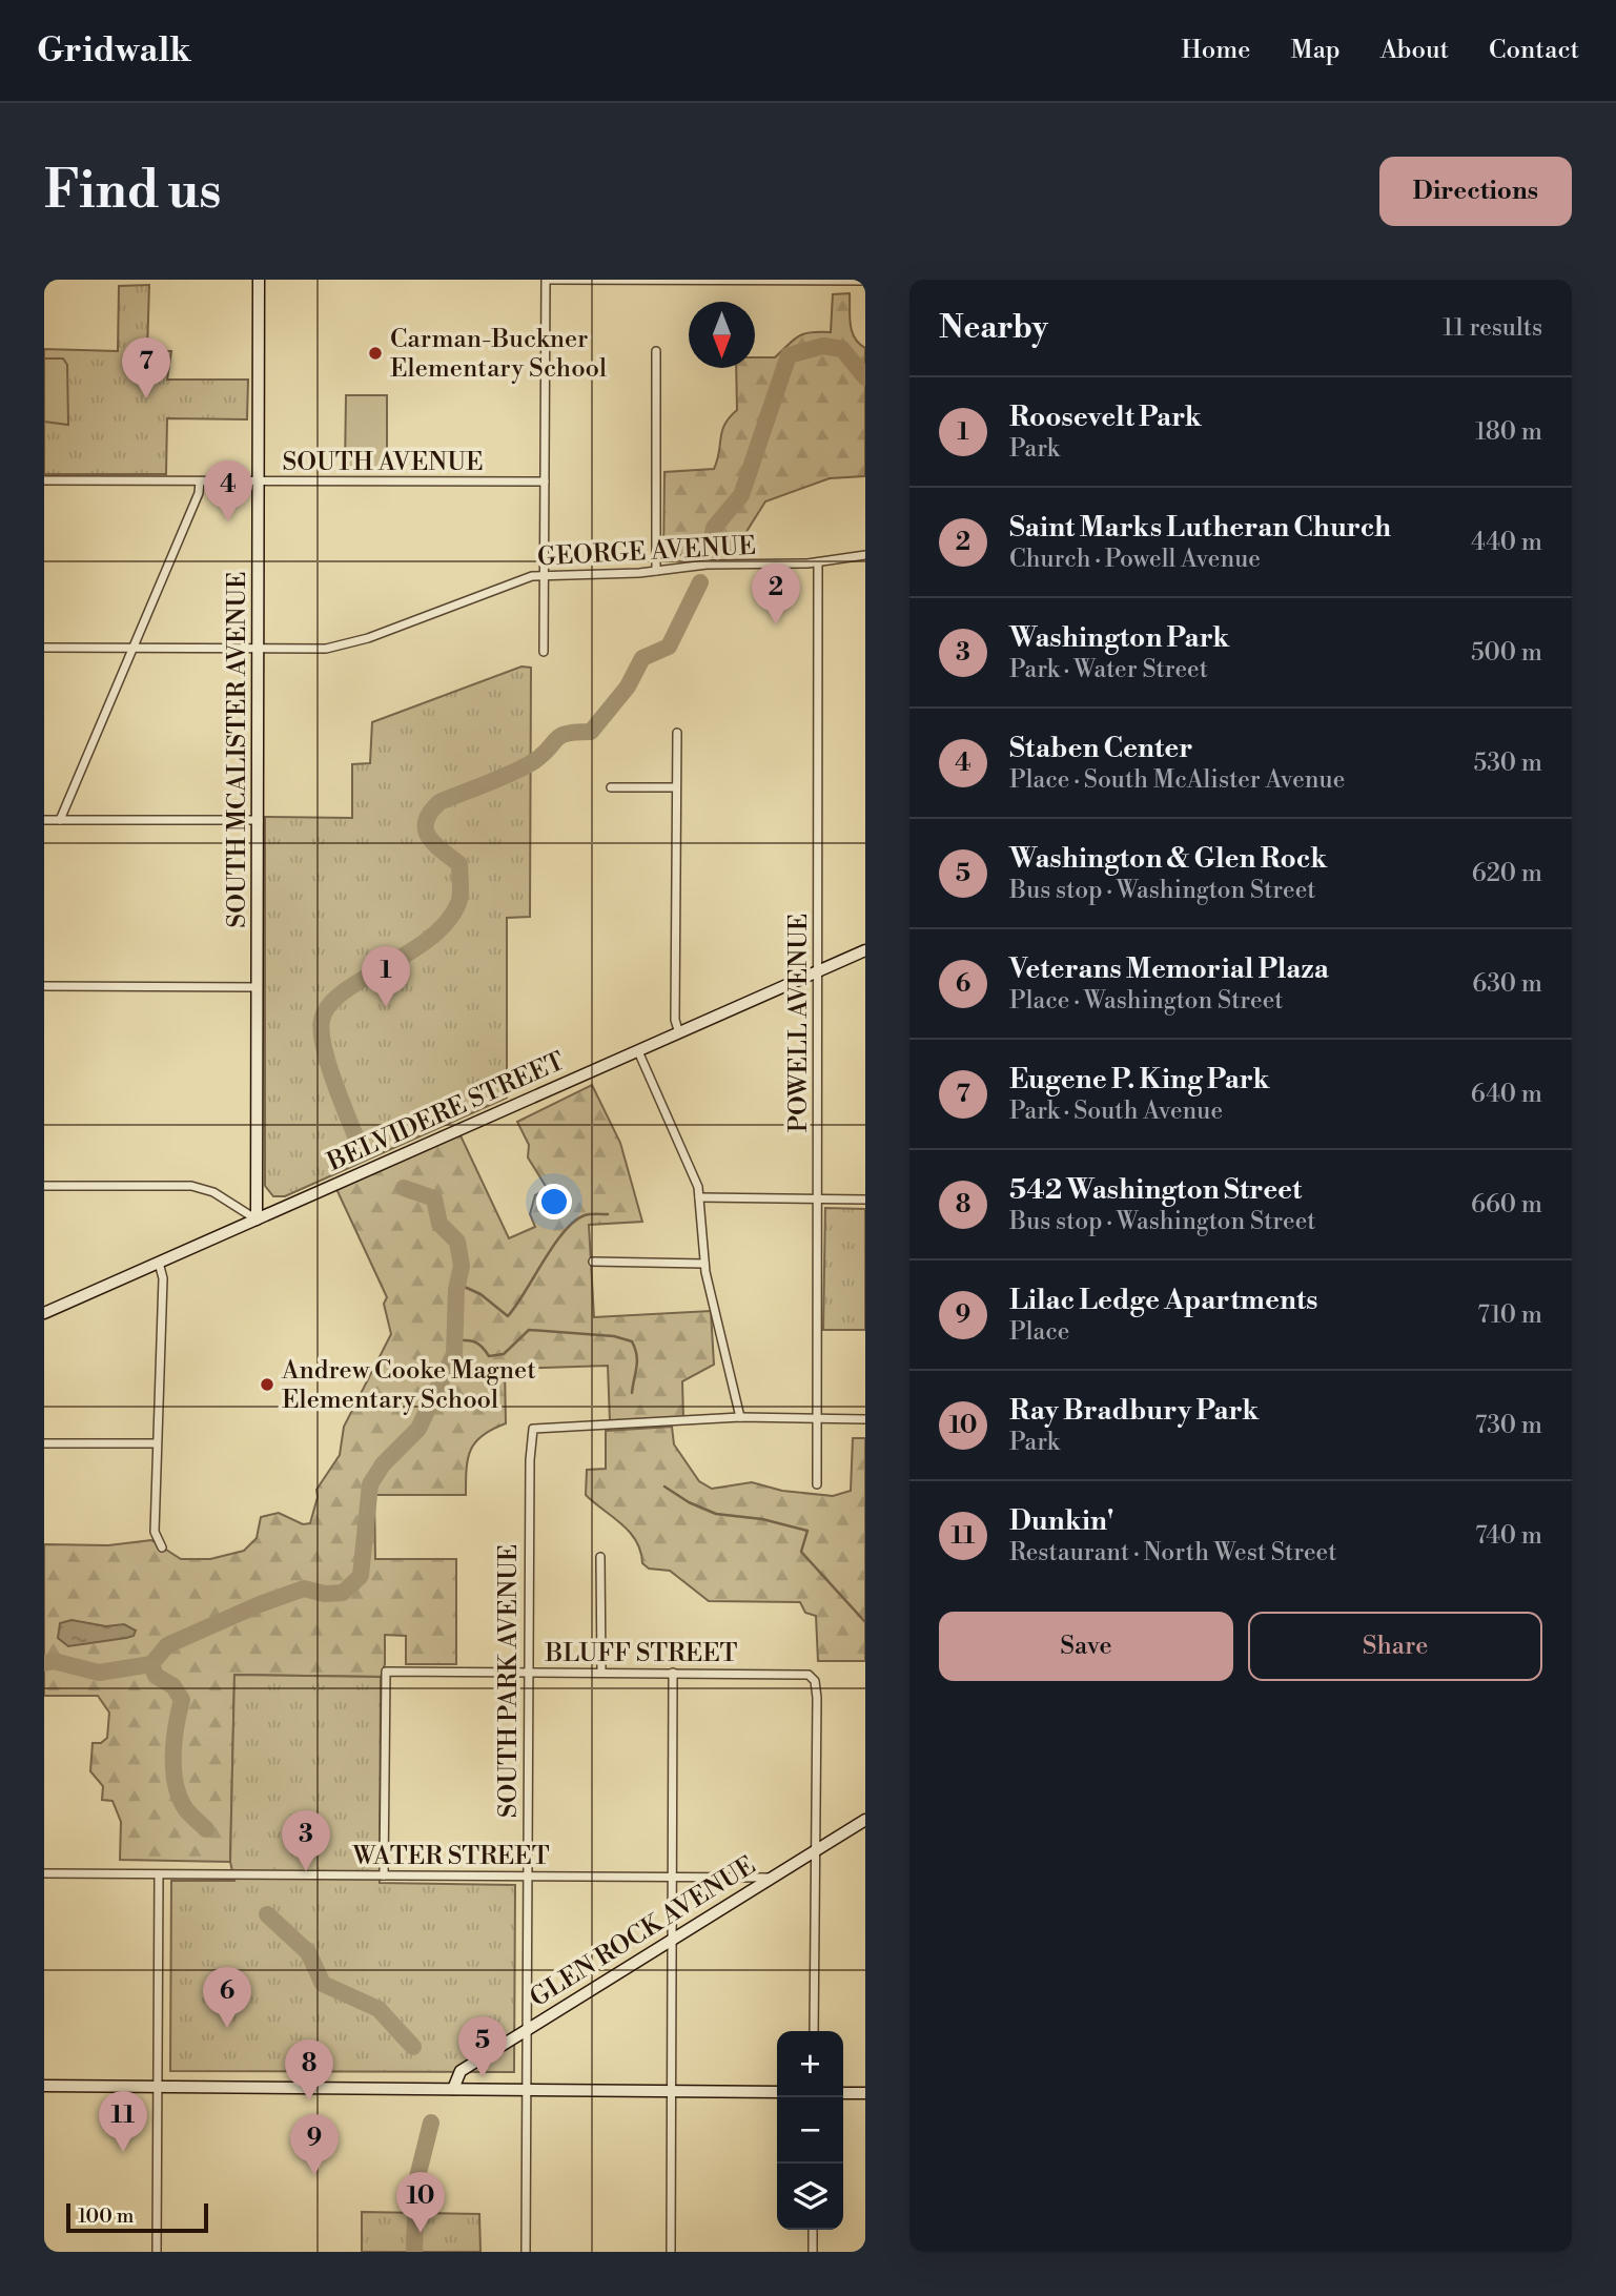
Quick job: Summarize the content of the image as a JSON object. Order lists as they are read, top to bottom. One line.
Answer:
{"streets":{"main road":["SOUTH MCALISTER AVENUE","BELVIDERE STREET","GLEN ROCK AVENUE"],"street":["SOUTH AVENUE","GEORGE AVENUE","POWELL AVENUE","BLUFF STREET","SOUTH PARK AVENUE","WATER STREET"]},"crossings":[["SOUTH AVENUE","SOUTH MCALISTER AVENUE"],["GEORGE AVENUE","SOUTH MCALISTER AVENUE"],["GEORGE AVENUE","POWELL AVENUE"],["SOUTH MCALISTER AVENUE","BELVIDERE STREET"],["POWELL AVENUE","BELVIDERE STREET"],["BLUFF STREET","SOUTH PARK AVENUE"],["BLUFF STREET","WATER STREET"],["BLUFF STREET","GLEN ROCK AVENUE"],["SOUTH PARK AVENUE","WATER STREET"],["SOUTH PARK AVENUE","GLEN ROCK AVENUE"],["WATER STREET","GLEN ROCK AVENUE"]],"places":["Carman-Buckner Elementary School","Andrew Cooke Magnet Elementary School"],"scale_bar":"100 m","north":"bottom","page":{"header":"Gridwalk","nav":["Home","Map","About","Contact"],"buttons":["Directions",["Save","Share"]],"title":"Find us","heading":["Nearby","11 results"],"pins":["7","4","2","1","3","6","5","8","11","9","10"],"list":[{"mark":"1","name":"Roosevelt Park","note":"Park","value":"180 m"},{"mark":"2","name":"Saint Marks Lutheran Church","note":"Church · Powell Avenue","value":"440 m"},{"mark":"3","name":"Washington Park","note":"Park · Water Street","value":"500 m"},{"mark":"4","name":"Staben Center","note":"Place · South McAlister Avenue","value":"530 m"},{"mark":"5","name":"Washington & Glen Rock","note":"Bus stop · Washington Street","value":"620 m"},{"mark":"6","name":"Veterans Memorial Plaza","note":"Place · Washington Street","value":"630 m"},{"mark":"7","name":"Eugene P. King Park","note":"Park · South Avenue","value":"640 m"},{"mark":"8","name":"542 Washington Street","note":"Bus stop · Washington Street","value":"660 m"},{"mark":"9","name":"Lilac Ledge Apartments","note":"Place","value":"710 m"},{"mark":"10","name":"Ray Bradbury Park","note":"Park","value":"730 m"},{"mark":"11","name":"Dunkin'","note":"Restaurant · North West Street","value":"740 m"}],"map_buttons":["+","−"],"scale":"100 m"}}
